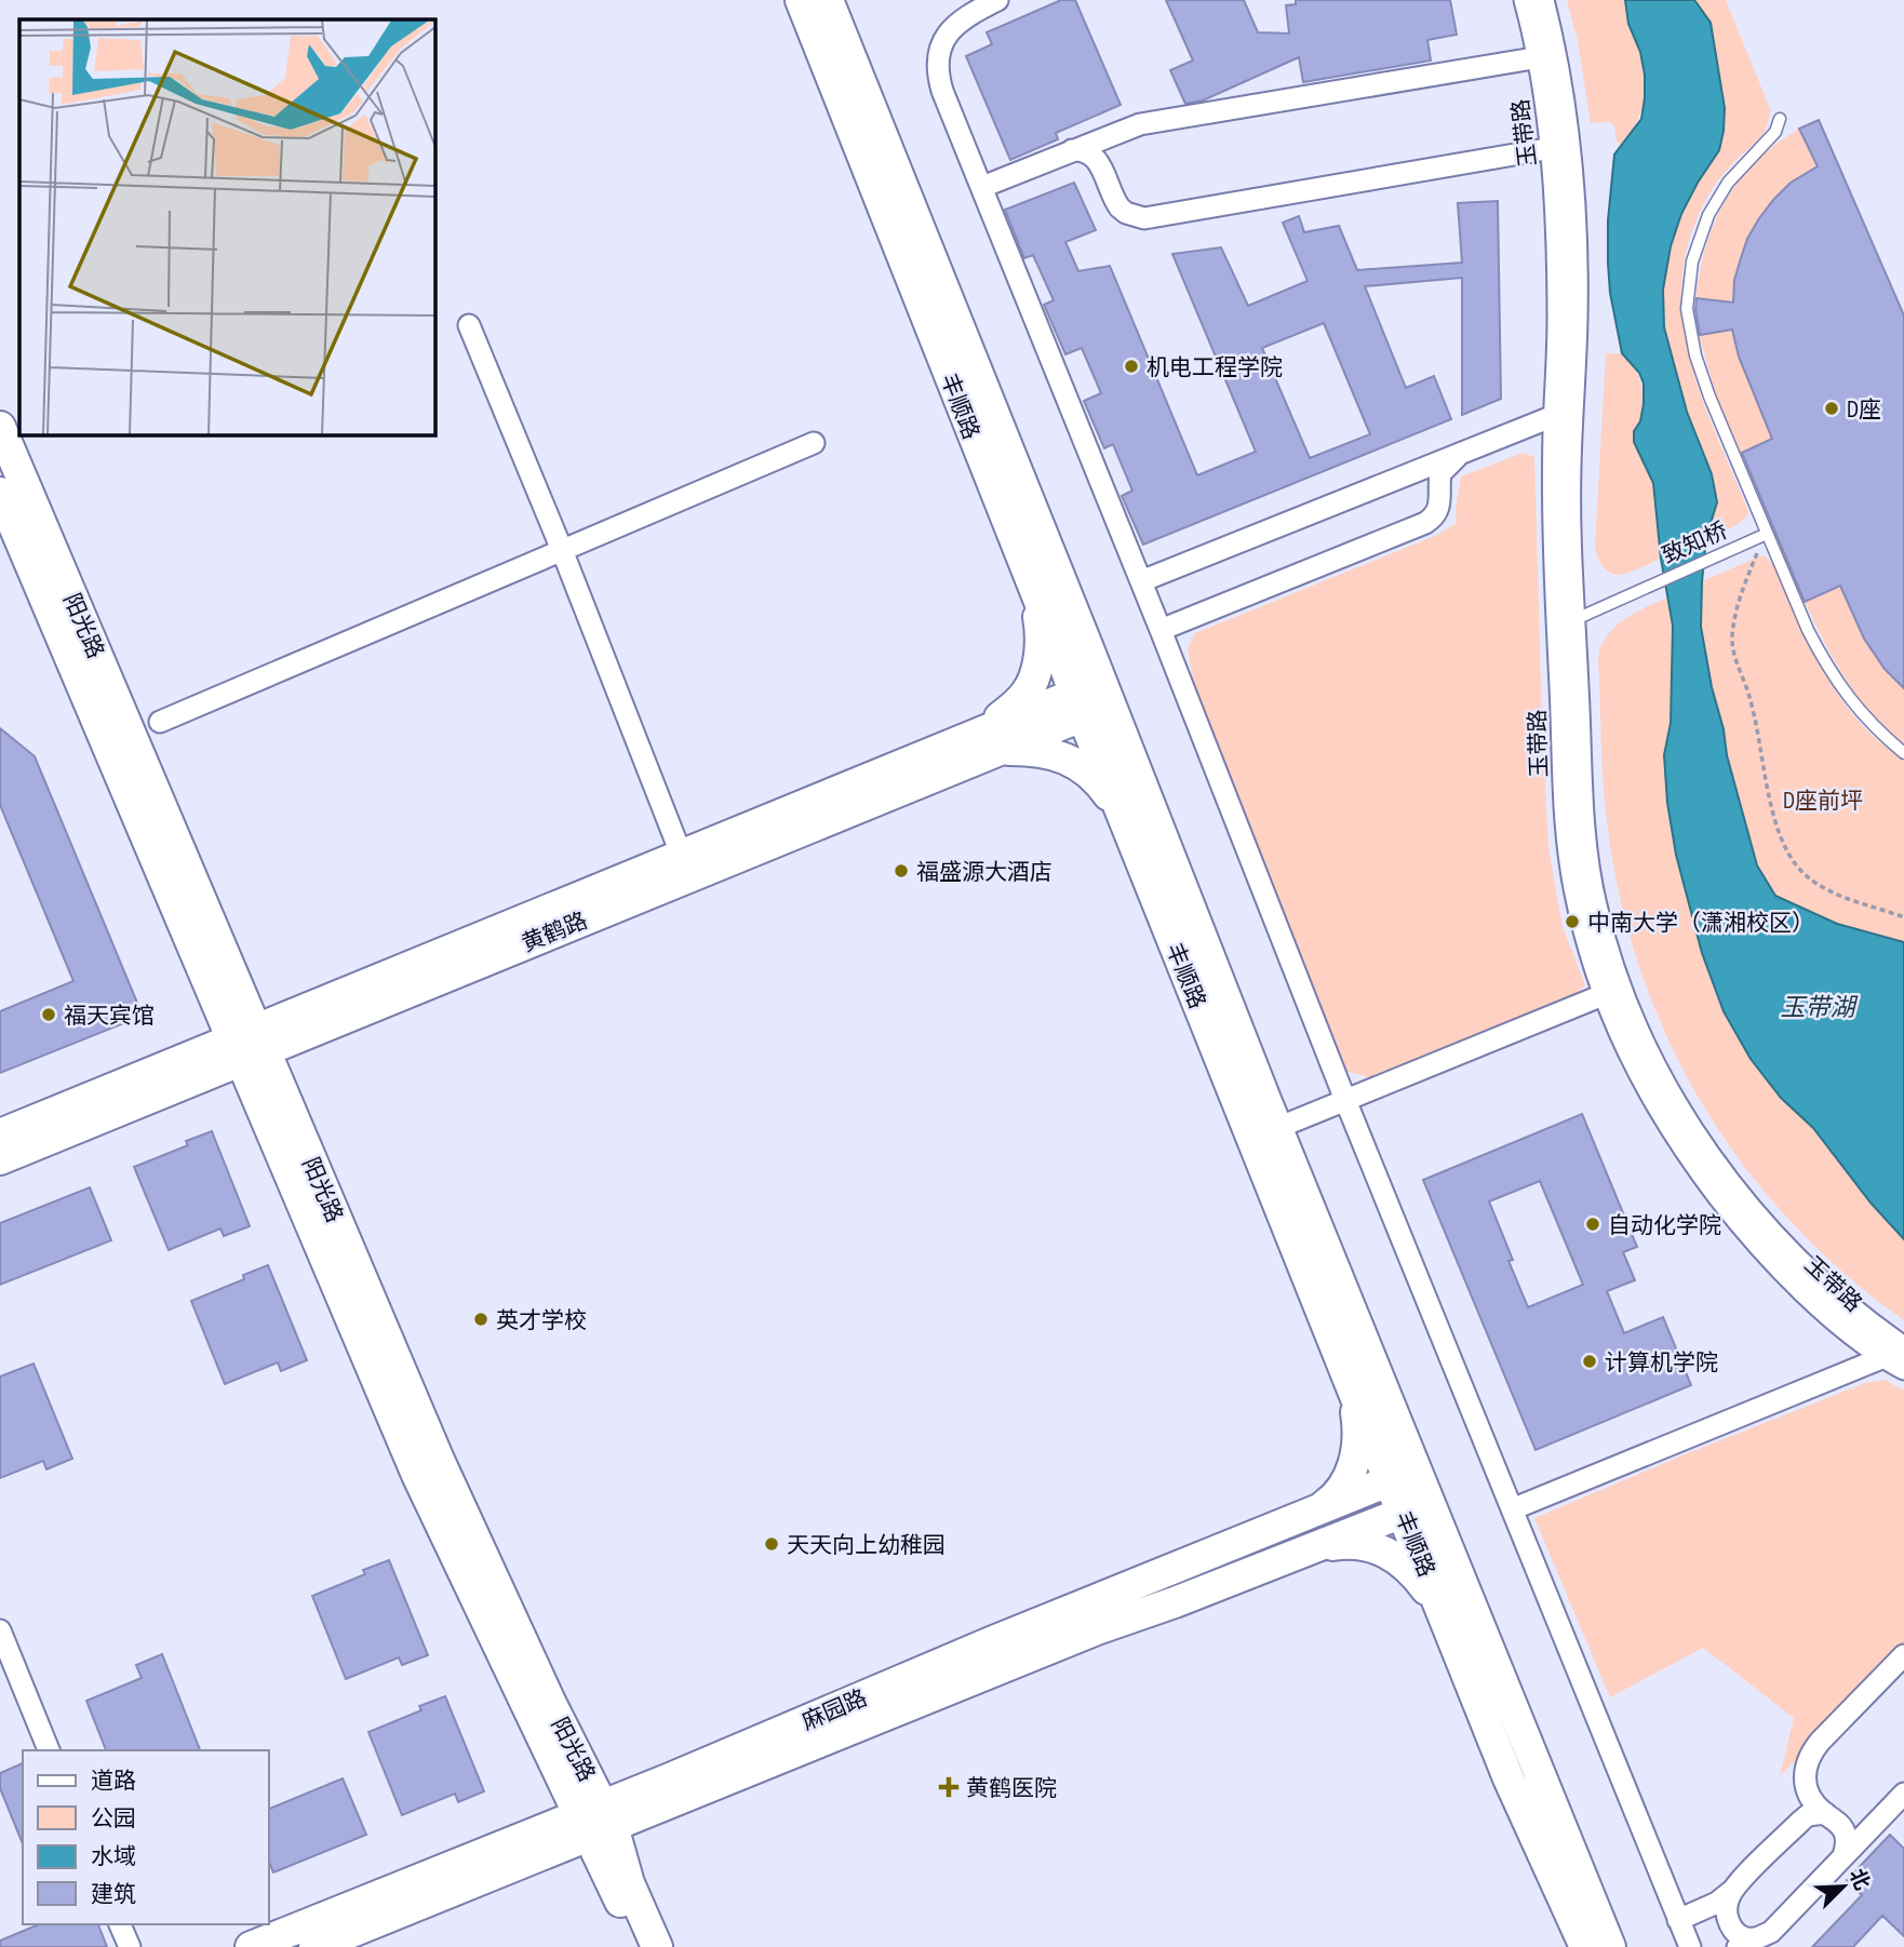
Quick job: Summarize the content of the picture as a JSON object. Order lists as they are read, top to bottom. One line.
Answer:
{"streets":{"main road":["丰顺路","阳光路","黄鹤路","麻园路"],"street":["玉带路"],"lane":["致知桥"]},"crossings":[["玉带路","致知桥"],["丰顺路","黄鹤路"],["丰顺路","麻园路"],["阳光路","黄鹤路"],["阳光路","麻园路"]],"water":["玉带湖"],"parks":["D座前坪"],"places":{"other":["机电工程学院","D座","福盛源大酒店","中南大学（潇湘校区）","福天宾馆","自动化学院","英才学校","计算机学院","天天向上幼稚园"],"health":["黄鹤医院"]},"legend":["道路","公园","水域","建筑"],"north":"top right"}
